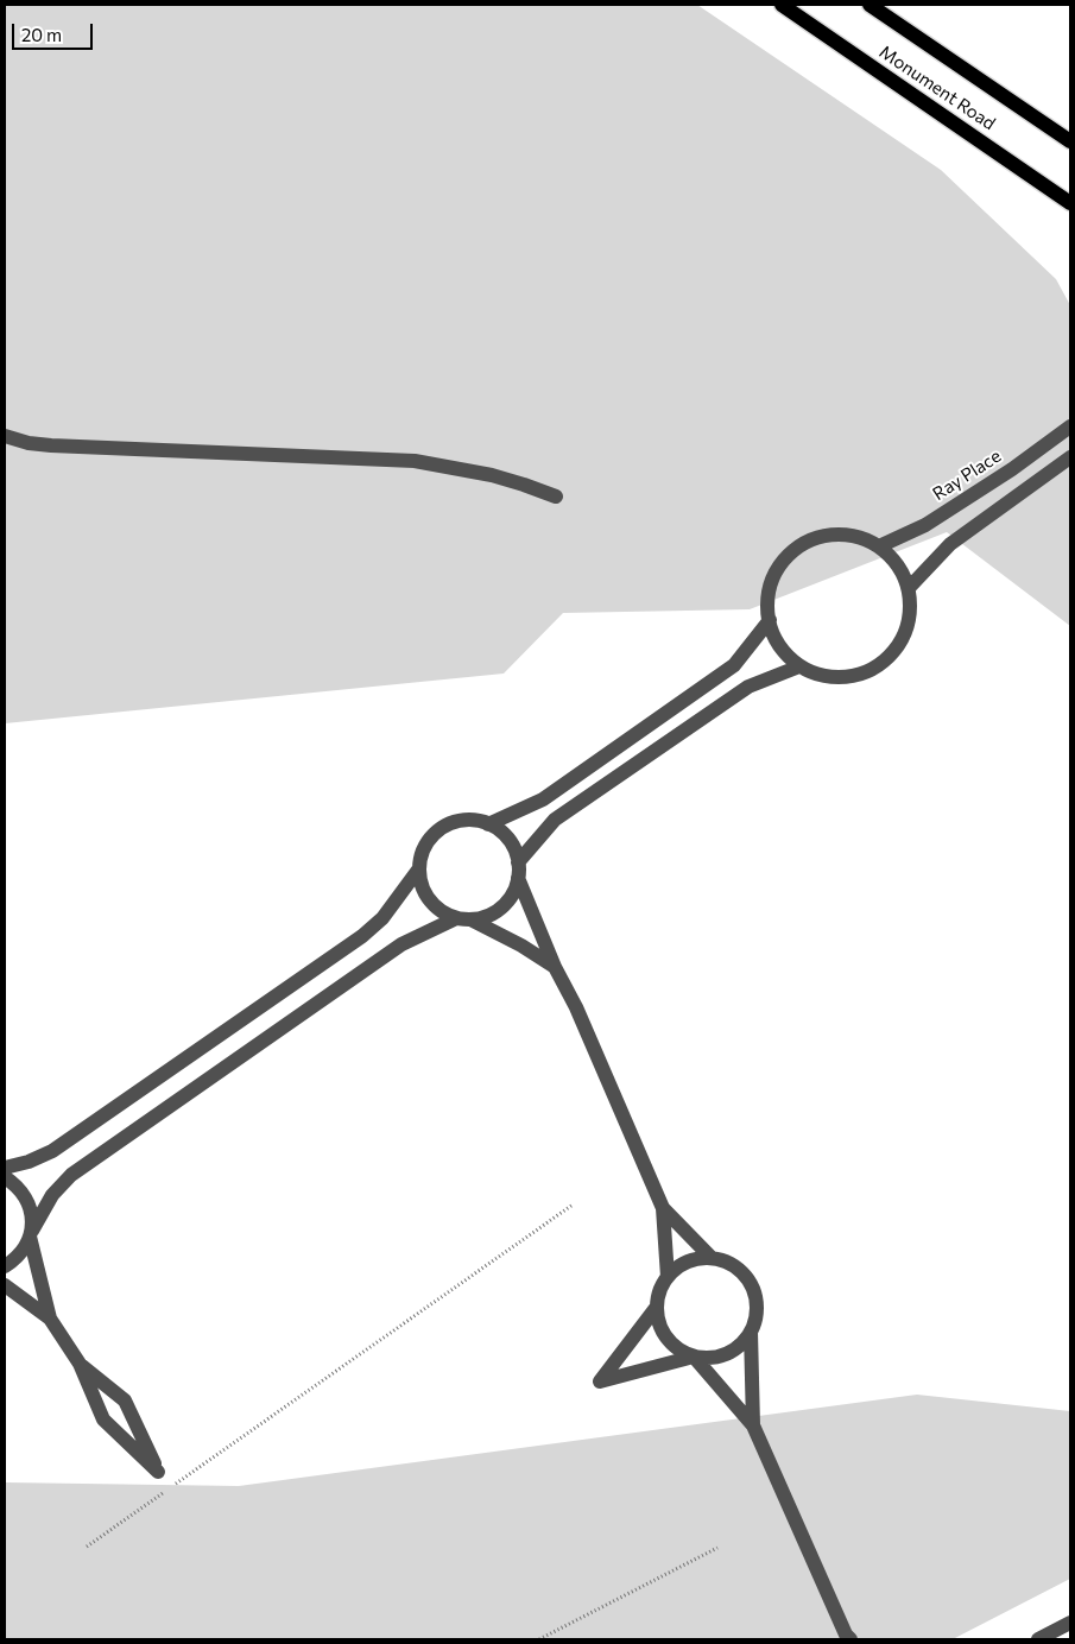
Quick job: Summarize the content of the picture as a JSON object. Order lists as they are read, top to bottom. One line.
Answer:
{"streets":{"main road":["Monument Road"],"street":["Ray Place"]},"scale_bar":"20 m"}
